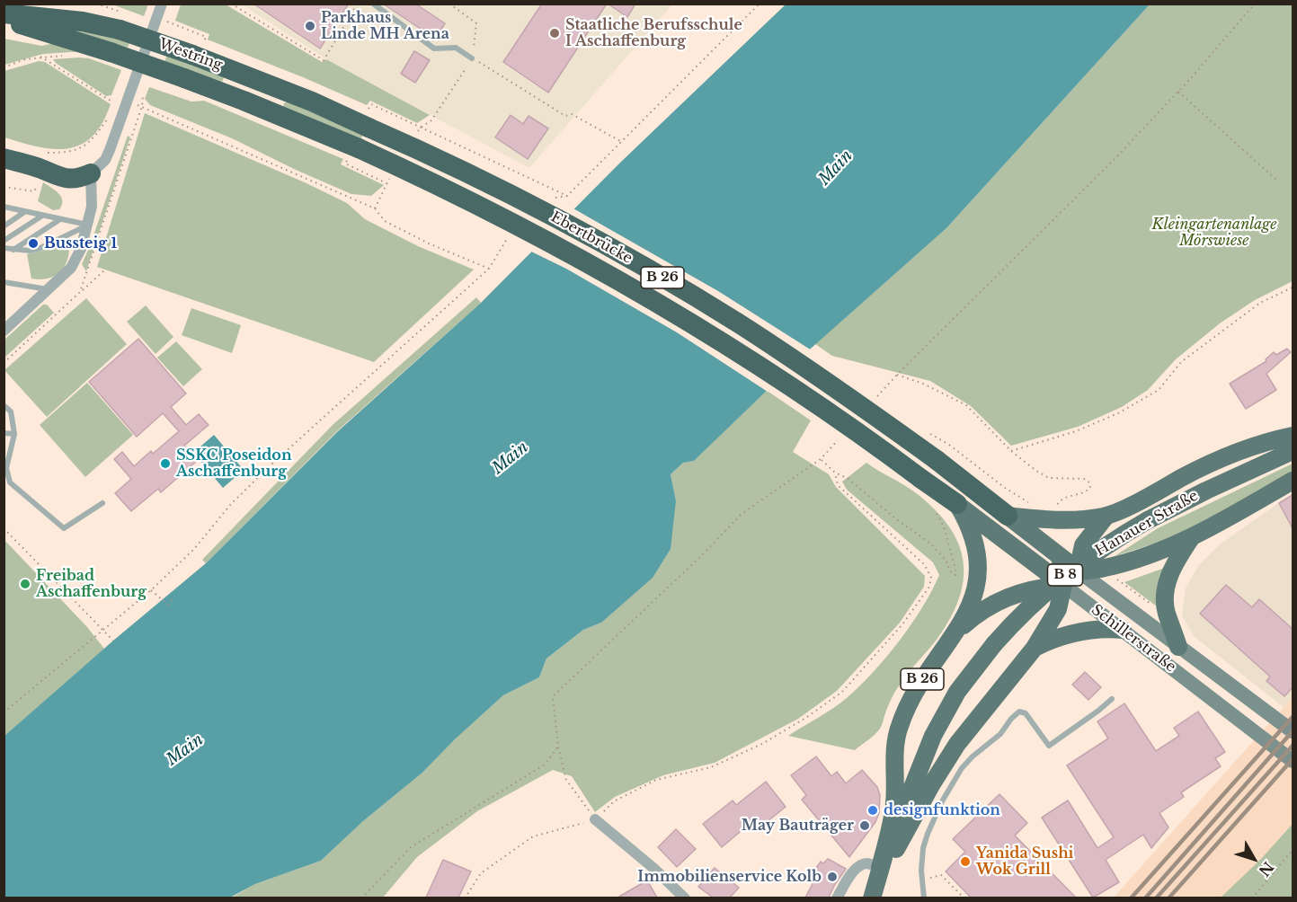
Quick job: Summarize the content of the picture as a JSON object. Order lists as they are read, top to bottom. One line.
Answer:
{"streets":{"highway":["Westring","Ebertbrücke","B 26","Schillerstraße"],"main road":["Hanauer Straße","B 8"]},"crossings":[["Westring","Ebertbrücke"],["Westring","B 26"],["Ebertbrücke","Schillerstraße"],["B 26","Hanauer Straße"]],"water":["Main"],"parks":["Kleingartenanlage Mörswiese"],"places":["Parkhaus Linde MH Arena","Staatliche Berufsschule I Aschaffenburg","Bussteig 1","SSKC Poseidon Aschaffenburg","Freibad Aschaffenburg","designfunktion","May Bauträger","Yanida Sushi Wok Grill","Immobilienservice Kolb"],"north":"bottom right"}
